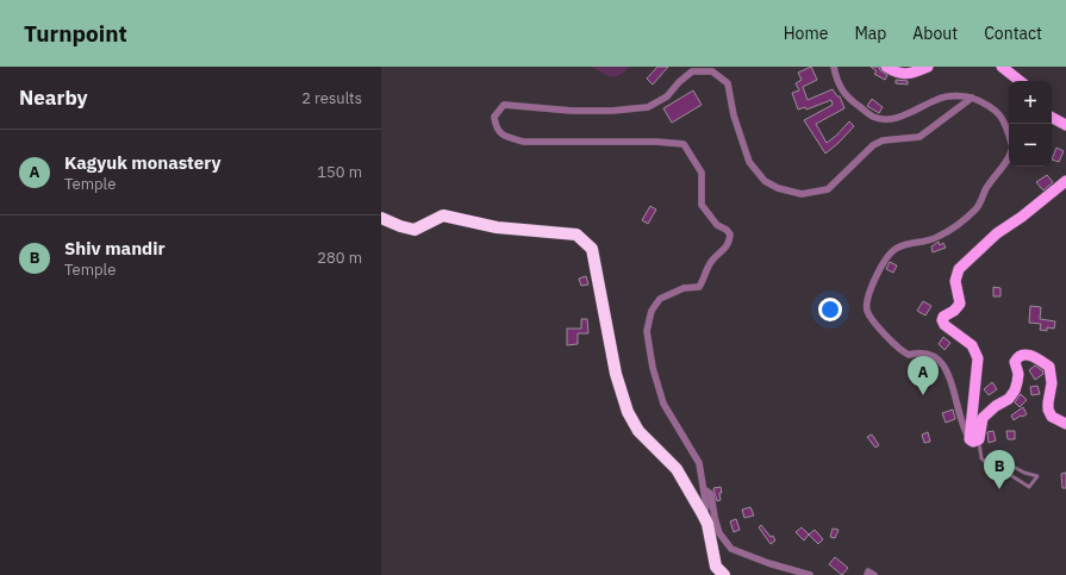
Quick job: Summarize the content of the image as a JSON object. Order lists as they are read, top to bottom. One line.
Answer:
{"page":{"header":"Turnpoint","nav":["Home","Map","About","Contact"],"heading":["Nearby","2 results"],"map_buttons":["+","−"],"list":[{"mark":"A","name":"Kagyuk monastery","note":"Temple","value":"150 m"},{"mark":"B","name":"Shiv mandir","note":"Temple","value":"280 m"}],"pins":["A","B"]}}
